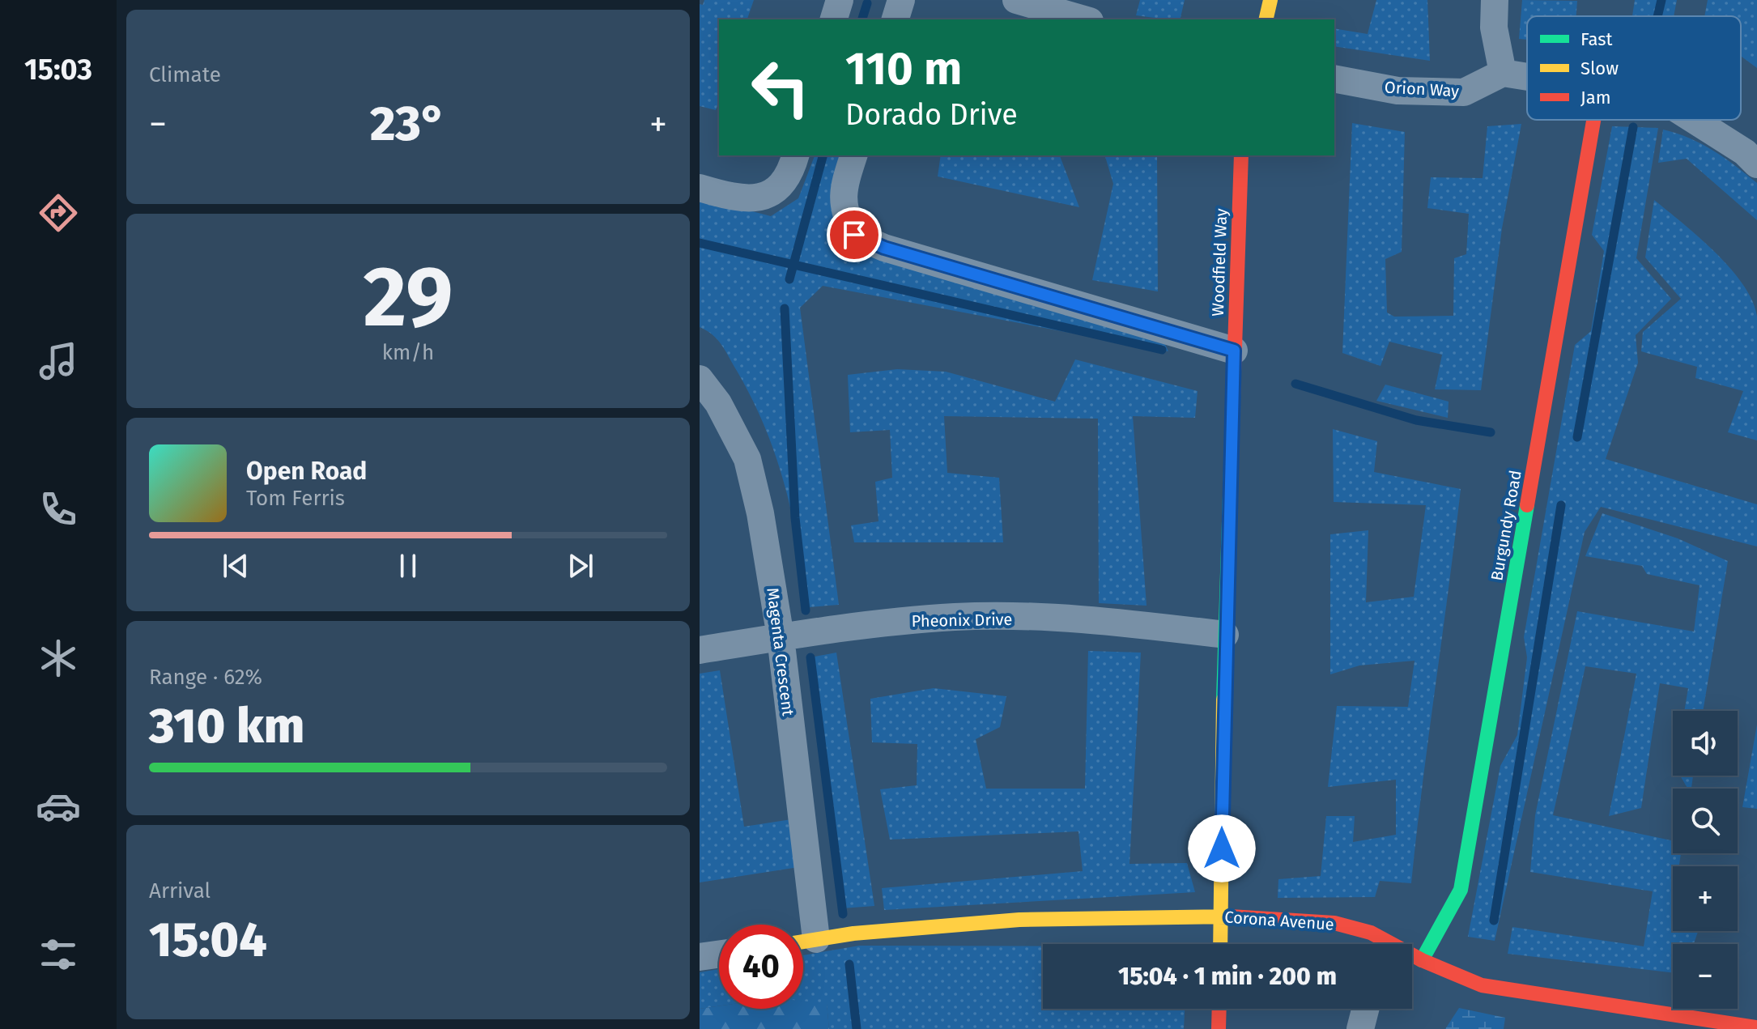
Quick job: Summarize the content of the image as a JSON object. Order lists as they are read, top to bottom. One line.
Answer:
{"streets":{"street":["Orion Way","Woodfield Way","Burgundy Road","Pheonix Drive","Magenta Crescent","Corona Avenue"]},"crossings":[["Woodfield Way","Pheonix Drive"],["Woodfield Way","Corona Avenue"],["Burgundy Road","Corona Avenue"],["Pheonix Drive","Magenta Crescent"],["Magenta Crescent","Corona Avenue"]],"legend":["Fast","Slow","Jam"],"page":{"tabs":"15:03","tile":["Climate",["29","km/h"],["Range · 62%","310 km"],["Arrival","15:04"]],"turn":["110 m","Dorado Drive"],"heat":["−","23°","+"],"song":["Open Road","Tom Ferris"],"map_buttons":["+","−"],"limit":"40","trip":"15:04 · 1 min · 200 m"}}
